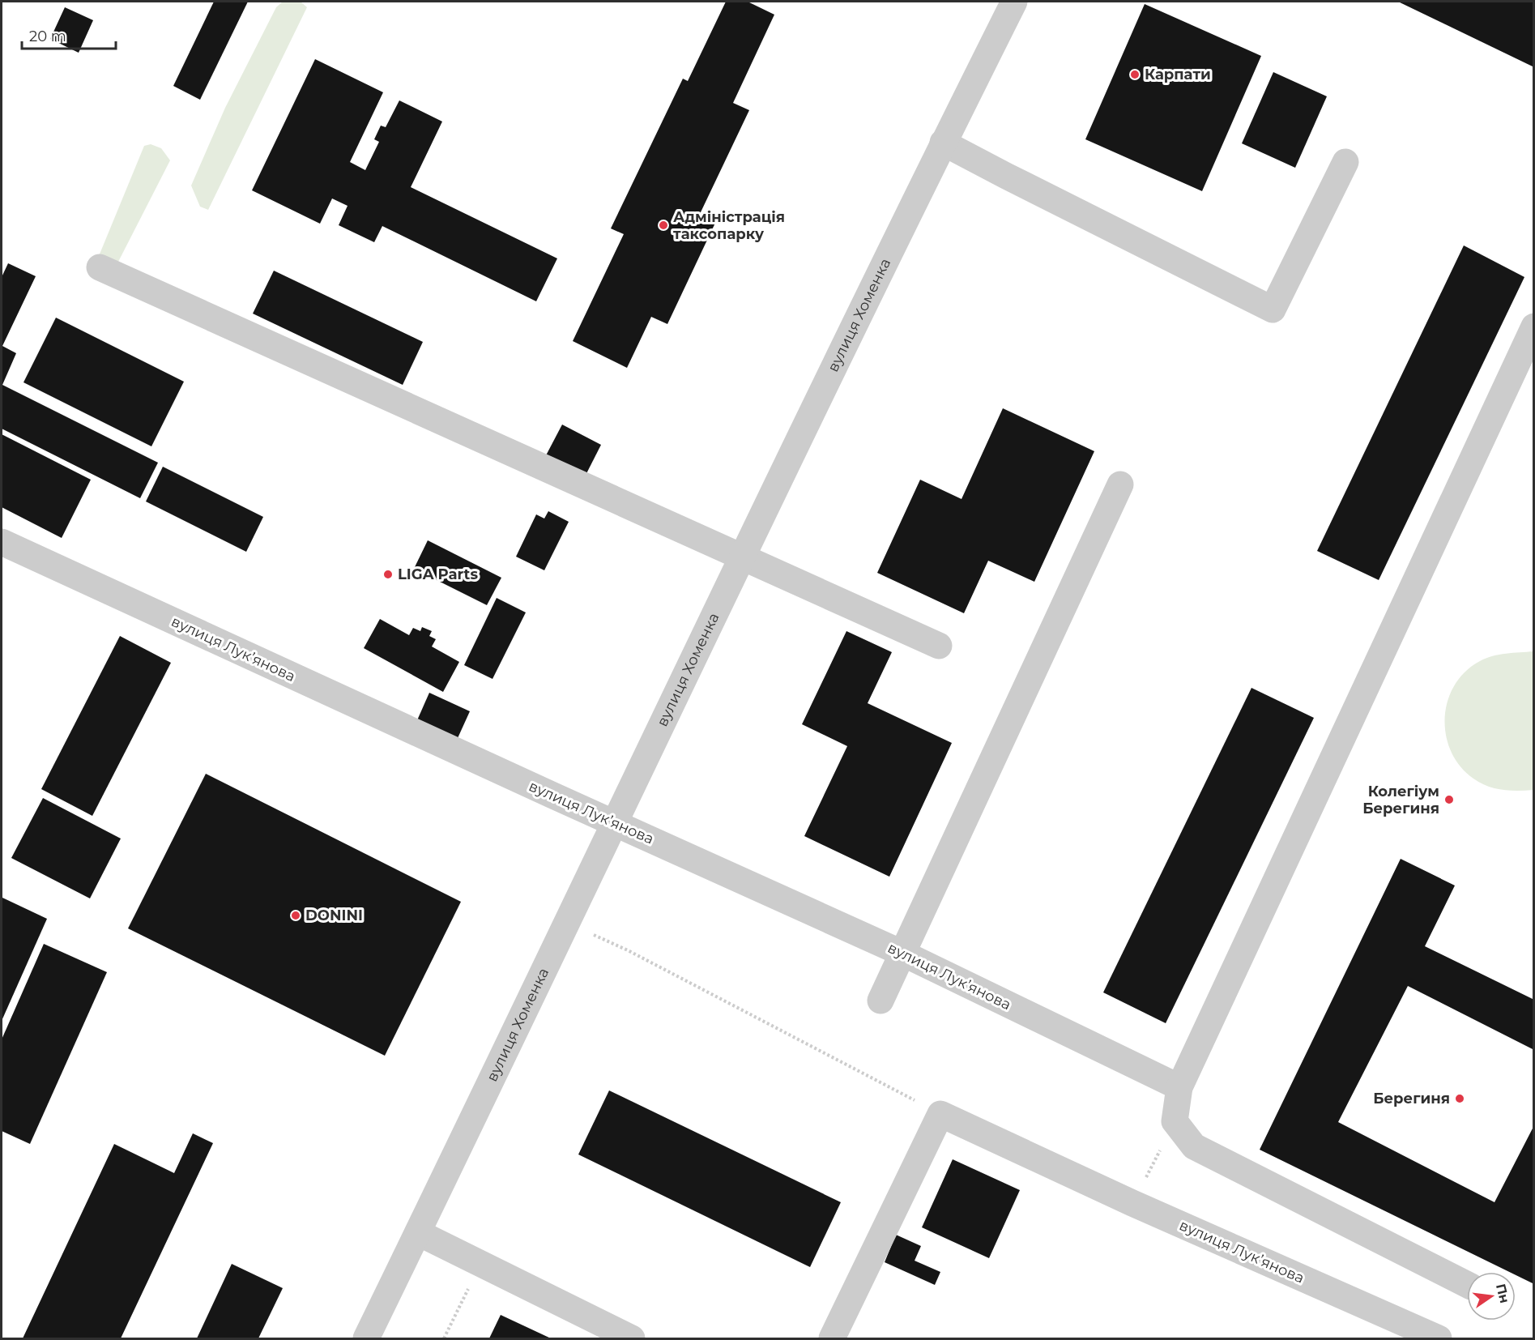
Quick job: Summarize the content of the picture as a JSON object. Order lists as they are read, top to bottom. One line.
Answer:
{"streets":{"street":["вулиця Хоменка","вулиця Лукʼянова"]},"crossings":[["вулиця Хоменка","вулиця Лукʼянова"]],"places":["Карпати","Адміністрація таксопарку","LIGA Parts","Колегіум Берегиня","DONINI","Берегиня"],"scale_bar":"20 m","north":"right"}
